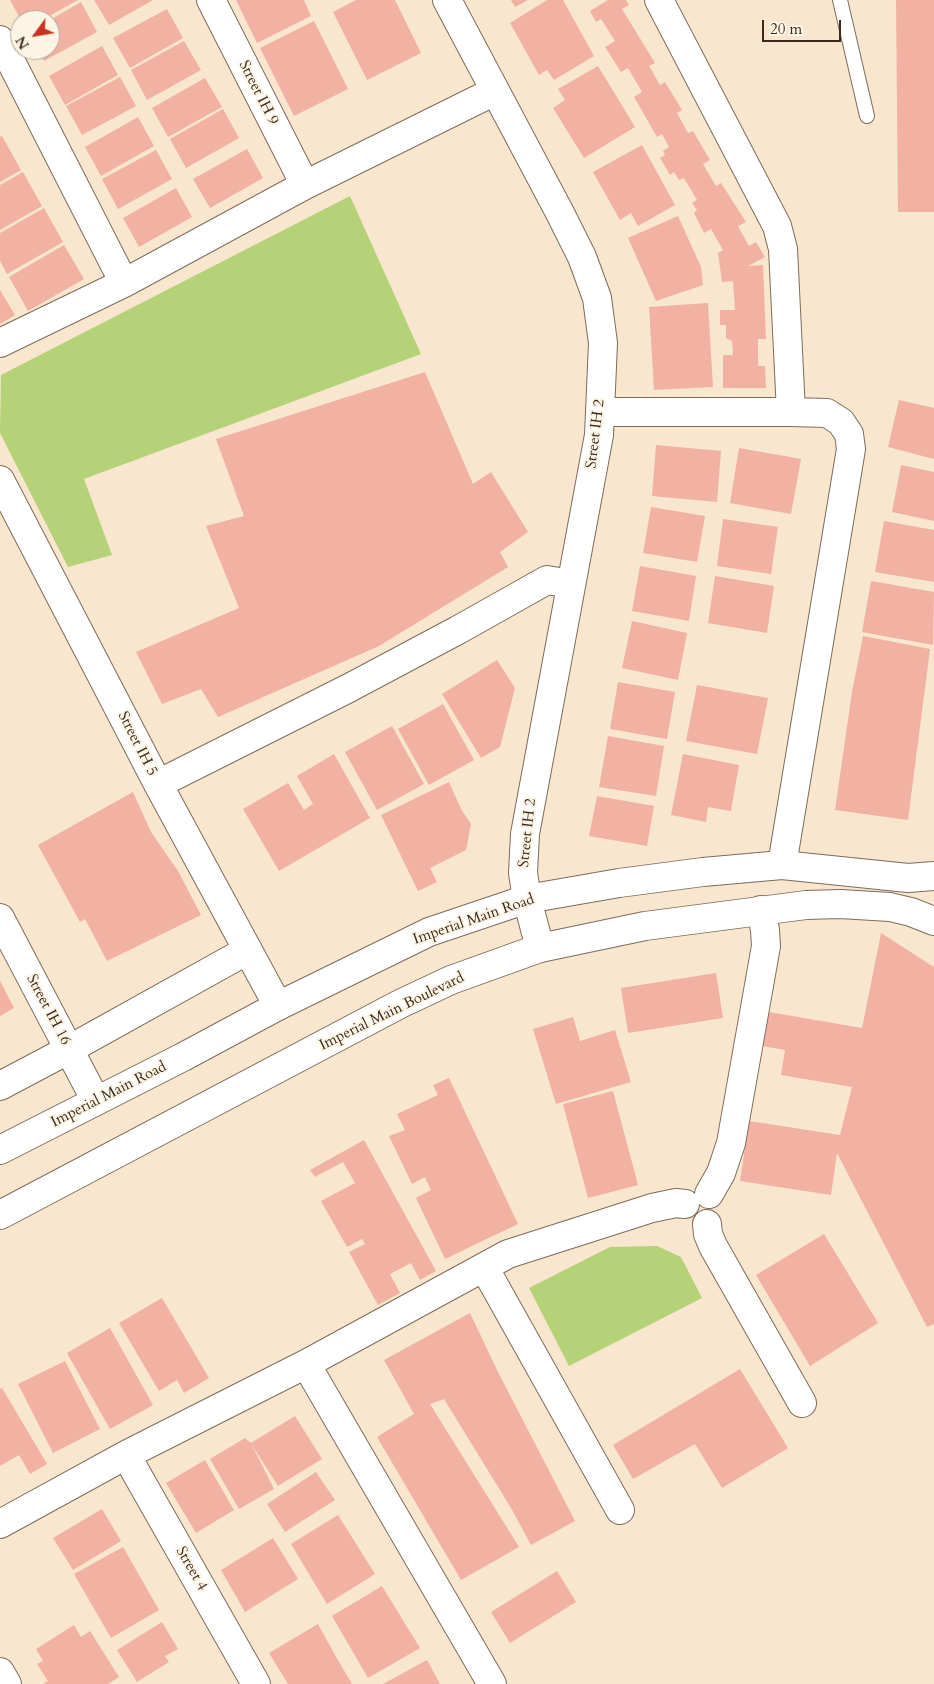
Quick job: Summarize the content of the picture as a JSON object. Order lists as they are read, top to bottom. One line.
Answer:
{"streets":{"street":["Street IH 9","Street IH 2","Street IH 5","Imperial Main Road","Street IH 16","Imperial Main Boulevard","Street 4"]},"crossings":[["Street IH 2","Imperial Main Road"],["Street IH 2","Imperial Main Boulevard"],["Street IH 5","Imperial Main Road"],["Imperial Main Road","Street IH 16"]],"scale_bar":"20 m","north":"bottom left"}
